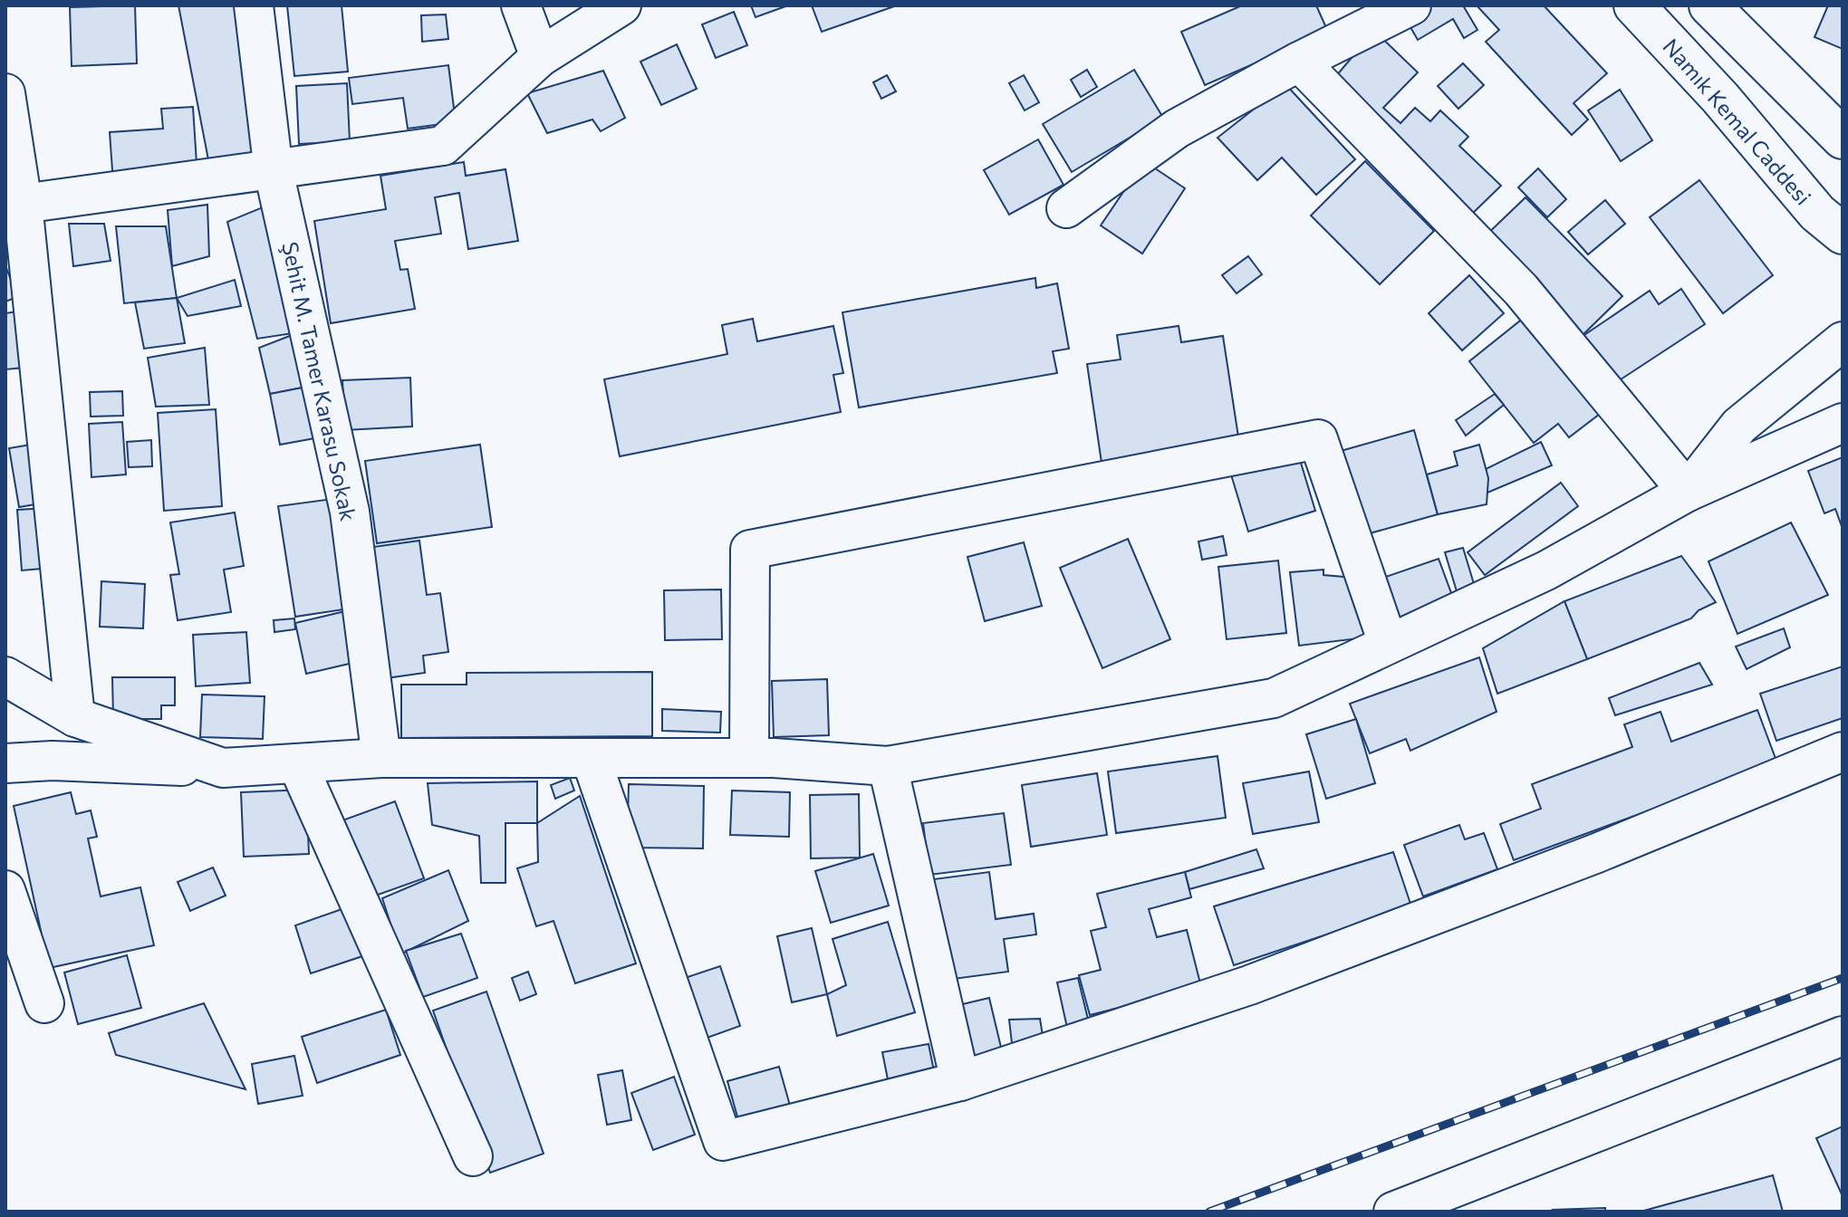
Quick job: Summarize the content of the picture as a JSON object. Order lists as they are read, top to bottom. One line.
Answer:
{"streets":{"main road":["Namık Kemal Caddesi"],"street":["Şehit M. Tamer Karasu Sokak"]}}
